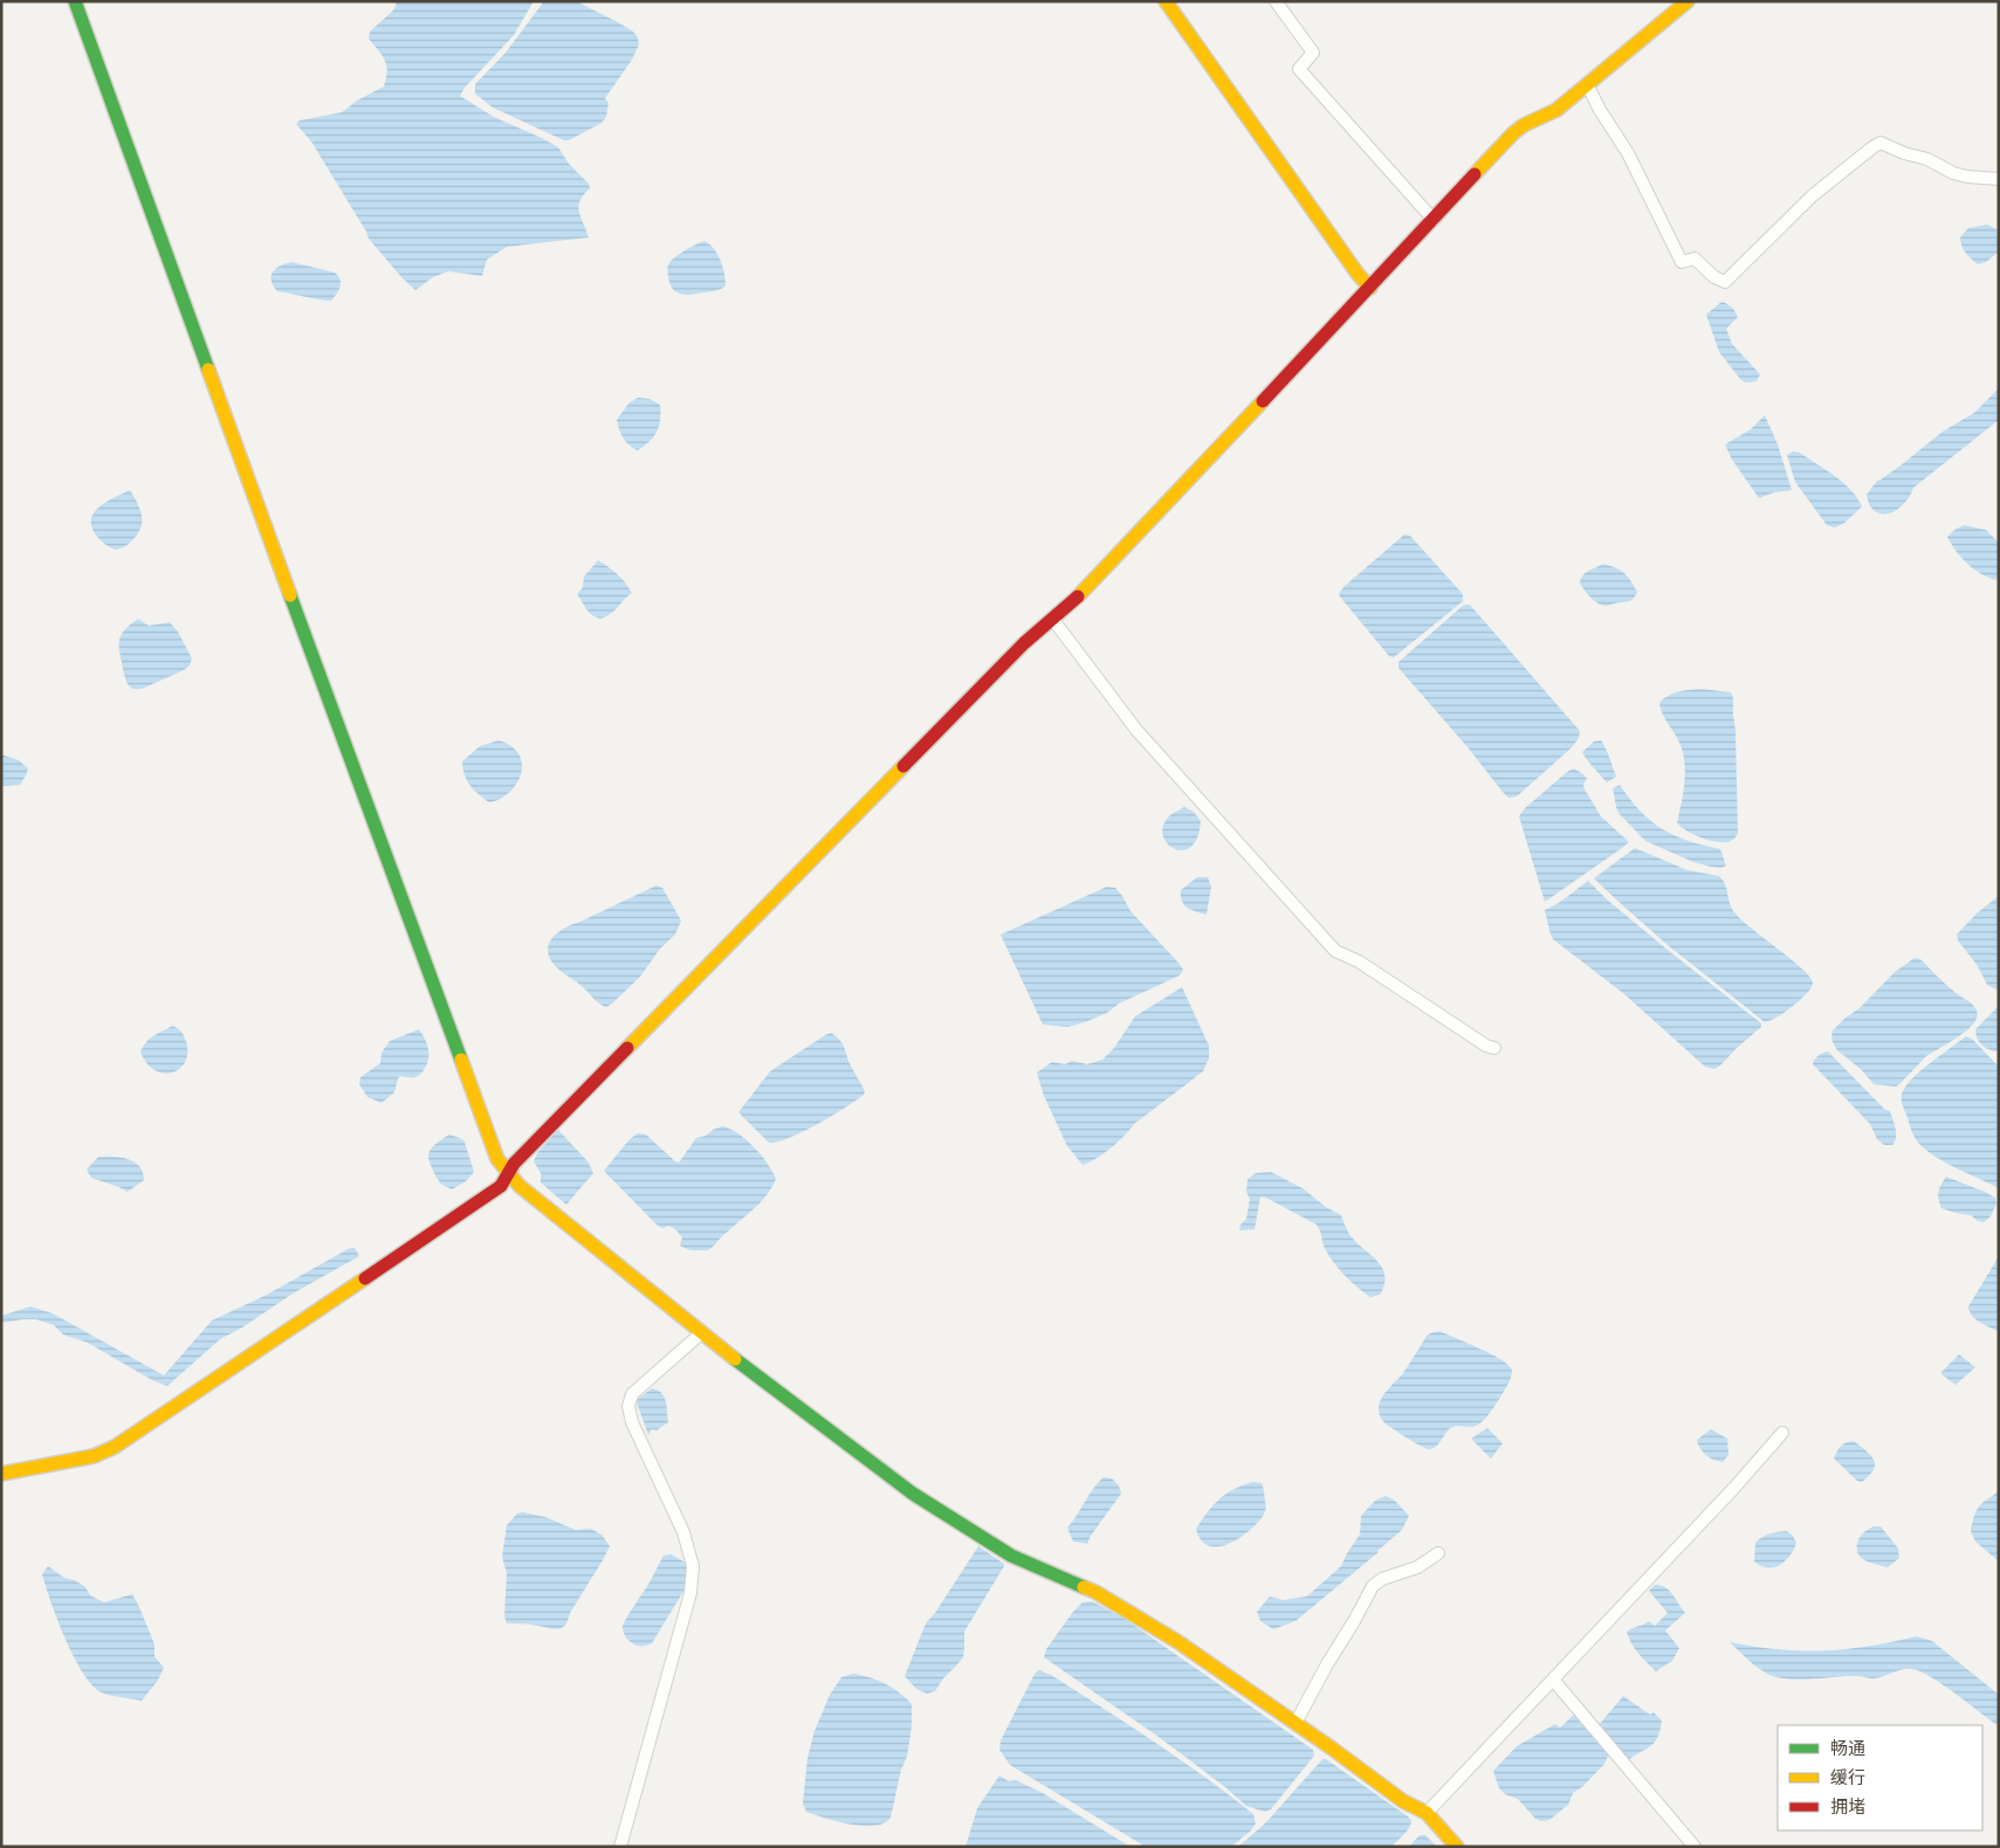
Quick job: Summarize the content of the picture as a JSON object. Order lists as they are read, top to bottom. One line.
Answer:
{"legend":["畅通","缓行","拥堵"]}
